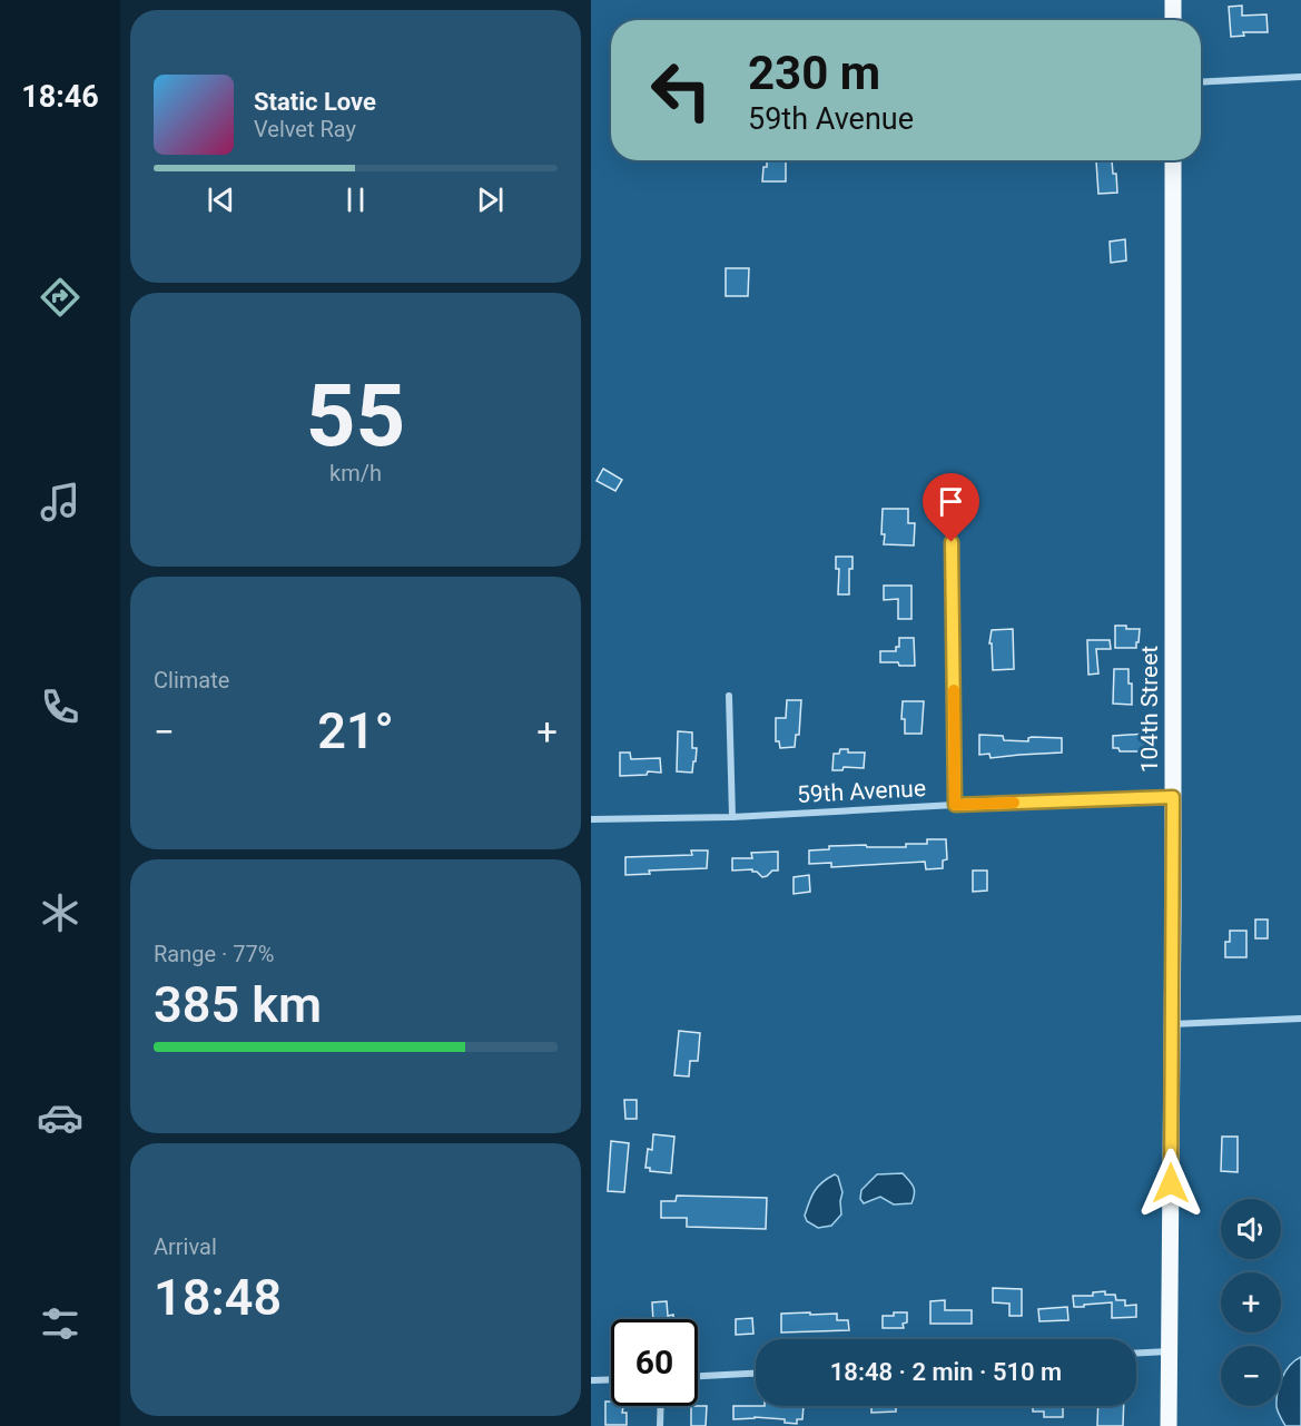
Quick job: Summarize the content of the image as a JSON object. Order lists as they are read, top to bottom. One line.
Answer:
{"streets":{"main road":["104th Street"],"street":["59th Avenue"]},"crossings":[["104th Street","59th Avenue"]],"page":{"tabs":"18:46","turn":["230 m","59th Avenue"],"song":["Static Love","Velvet Ray"],"tile":[["55","km/h"],"Climate",["Range · 77%","385 km"],["Arrival","18:48"]],"heat":["−","21°","+"],"map_buttons":["+","−"],"limit":"60","trip":"18:48 · 2 min · 510 m"}}
